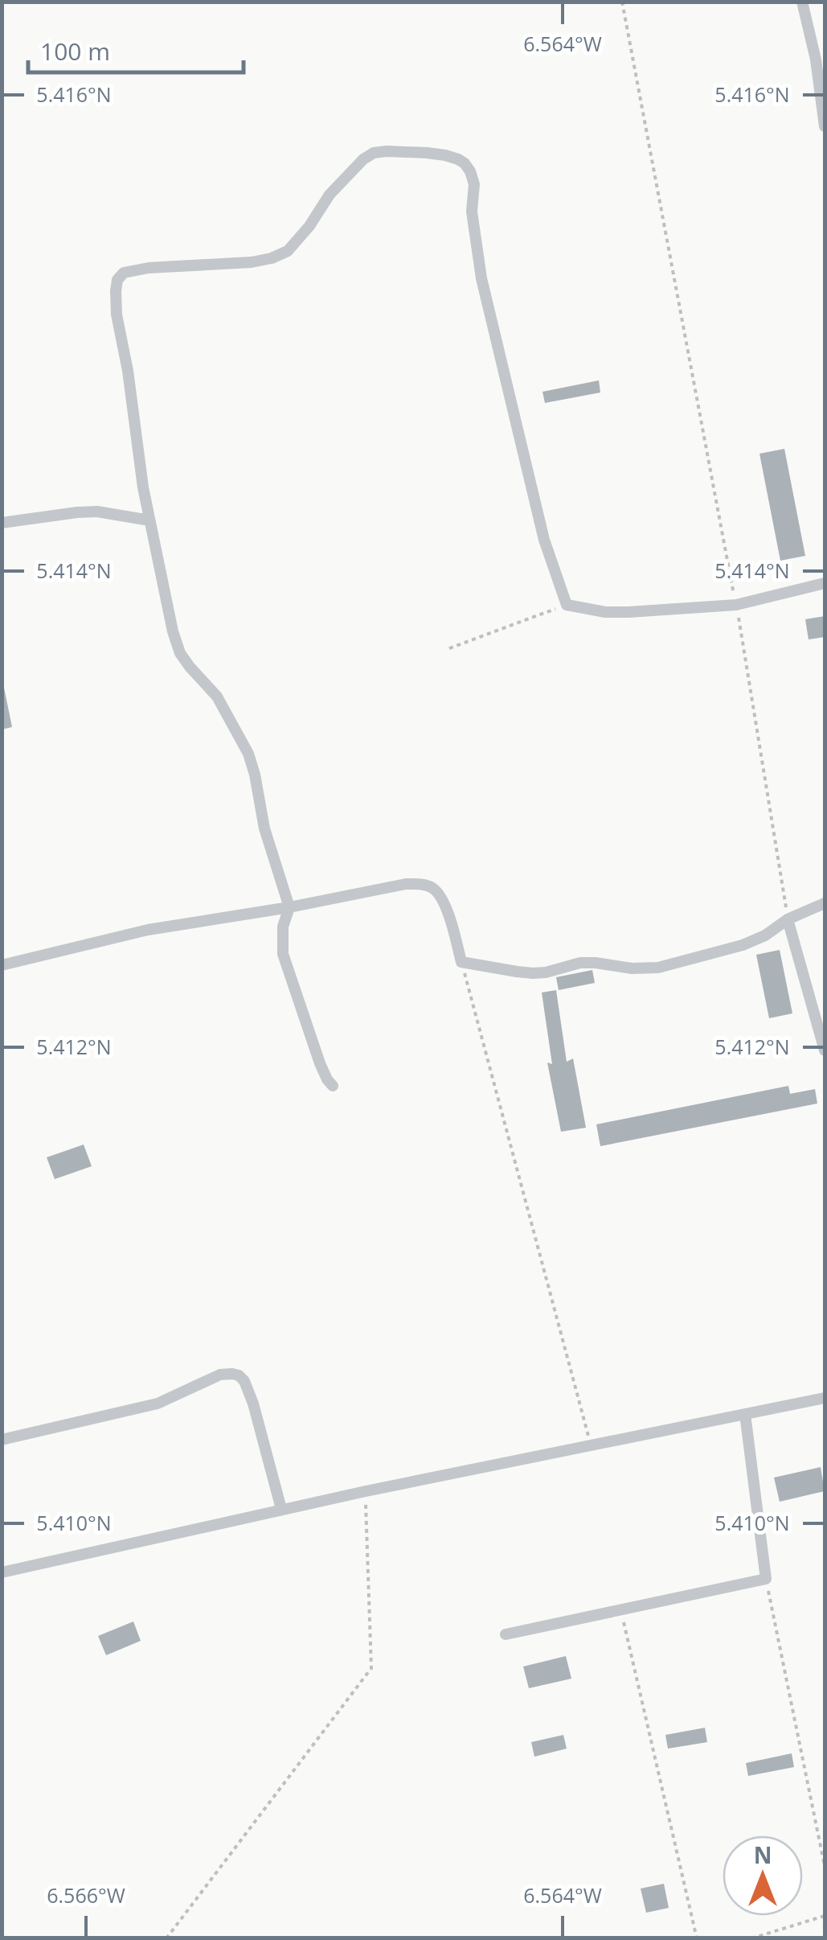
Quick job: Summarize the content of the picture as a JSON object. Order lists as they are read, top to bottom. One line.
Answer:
{"scale_bar":"100 m","north":"top","coordinates":["6.564°W","5.416°N","5.414°N","5.412°N","5.410°N","6.566°W"]}
